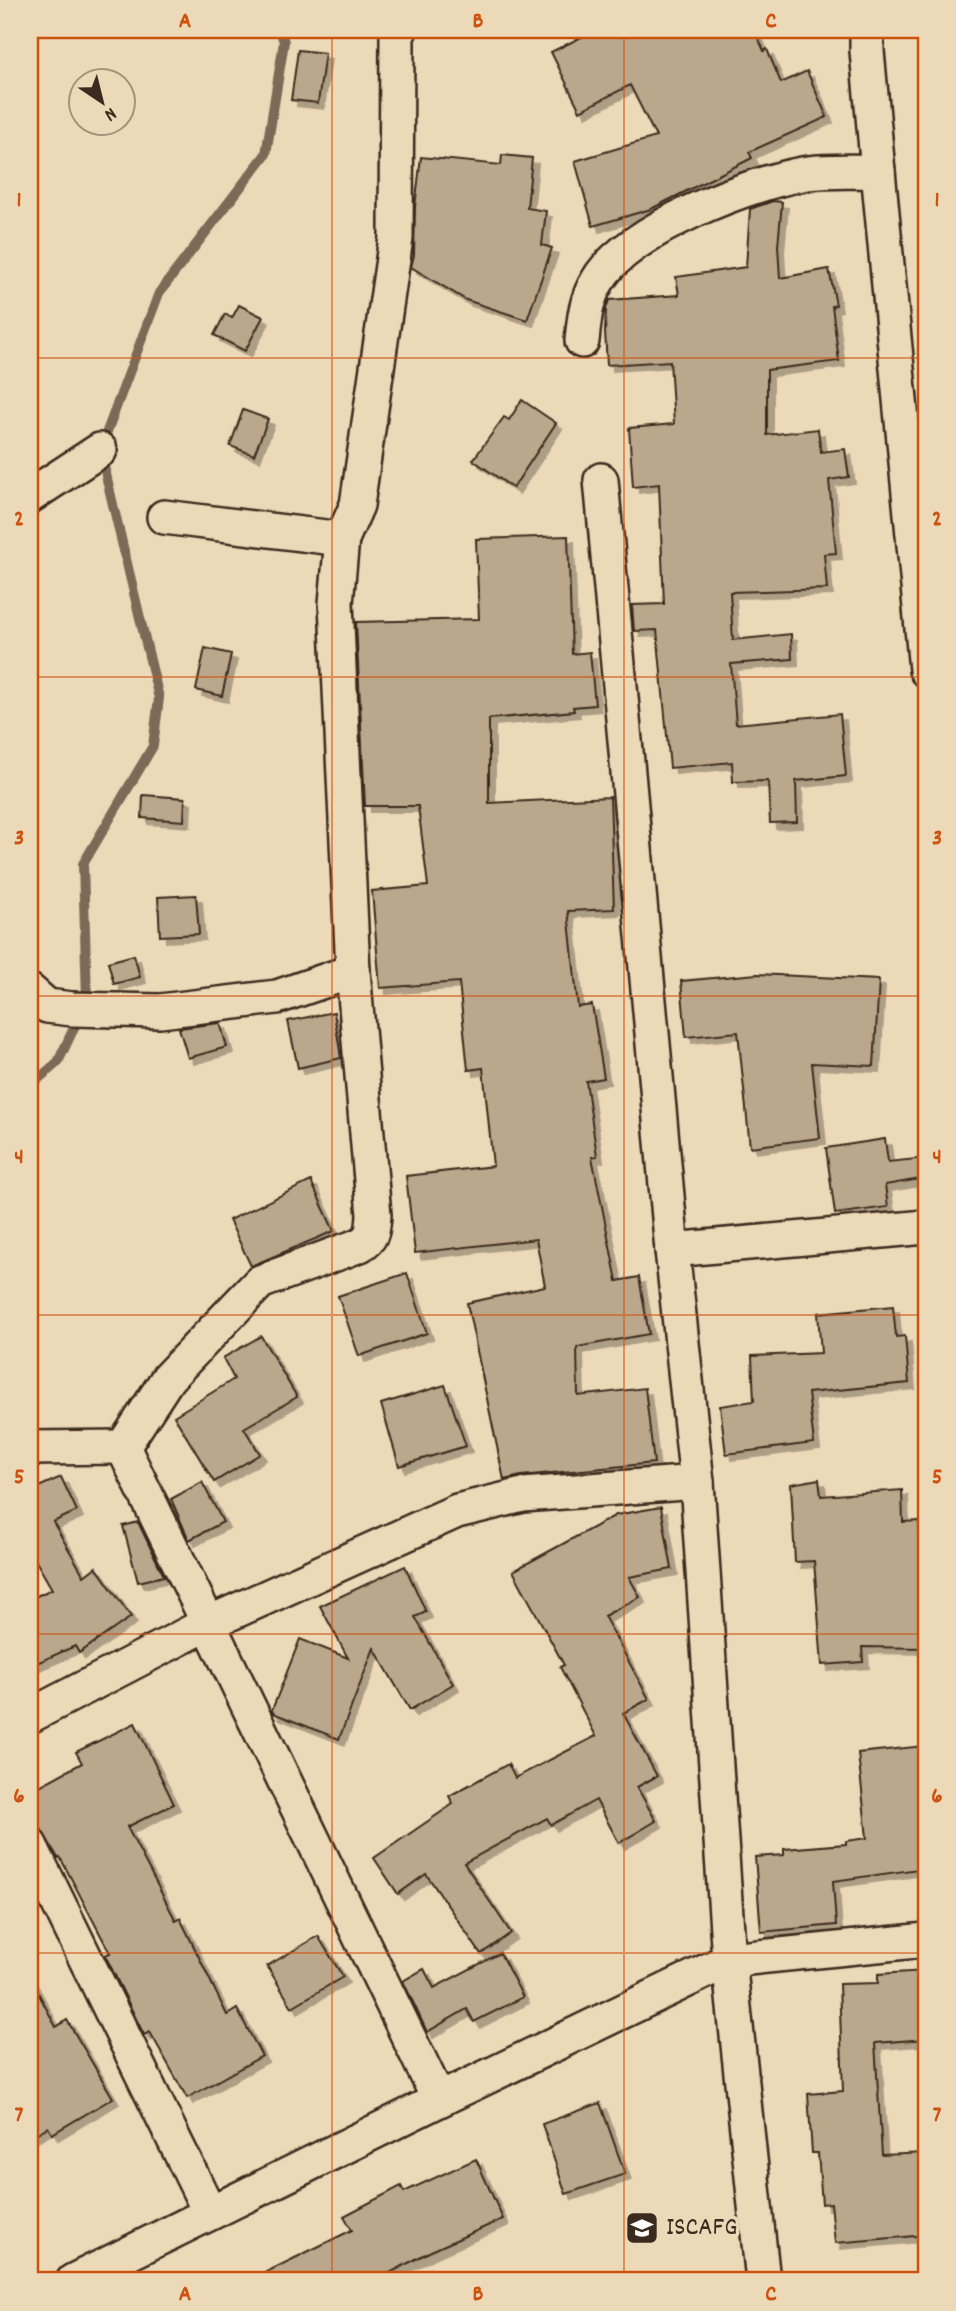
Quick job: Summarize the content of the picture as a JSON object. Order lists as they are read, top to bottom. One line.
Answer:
{"places":{"school or university":["ISCAFG"]},"north":"bottom right","grid":{"columns":["A","B","C"],"rows":["1","2","3","4","5","6","7"]}}
